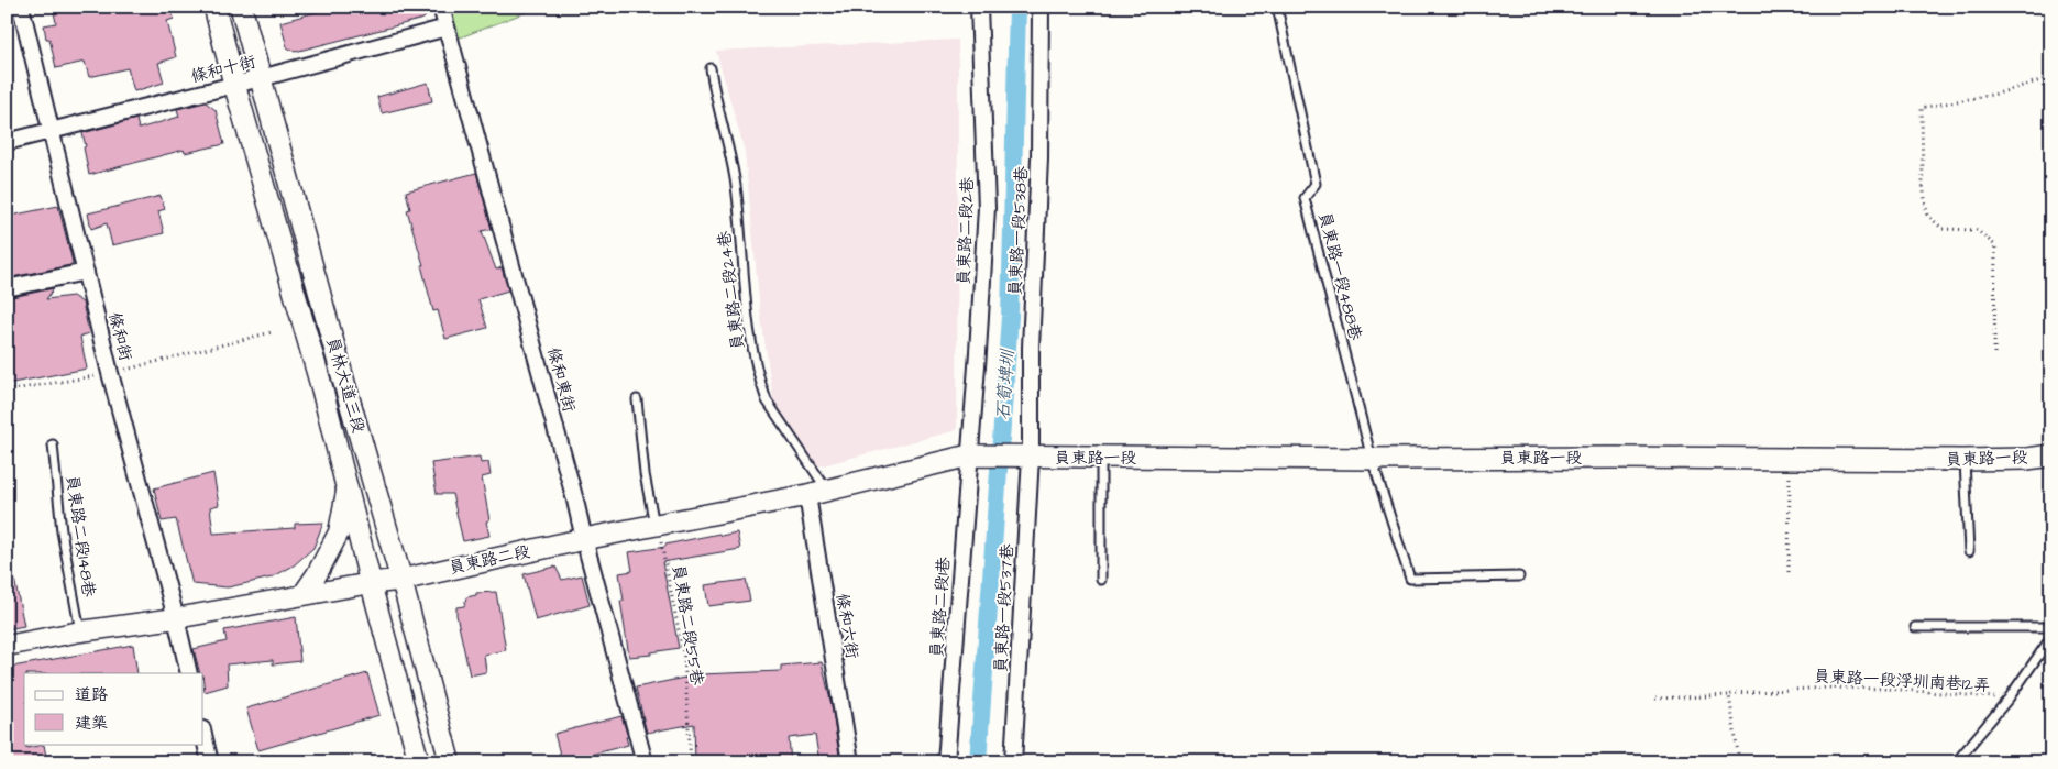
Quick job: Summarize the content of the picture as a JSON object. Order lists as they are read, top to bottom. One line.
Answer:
{"streets":{"main road":["員林大道三段","員東路一段","員東路二段"],"street":["條和十街","員東路二段2巷","員東路一段538巷","條和街","條和東街","員東路二段1巷","員東路一段537巷","條和六街"],"lane":["員東路一段488巷","員東路二段24巷","員東路二段148巷"],"path":["員東路二段55巷","員東路一段浮圳南巷12弄"]},"crossings":[["條和十街","條和街"],["條和十街","條和東街"],["條和十街","員林大道三段"],["員東路二段2巷","員東路一段"],["員東路二段2巷","員東路二段"],["員東路二段2巷","員東路二段1巷"],["員東路一段538巷","員東路一段"],["員東路一段538巷","員東路一段537巷"],["員東路一段488巷","員東路一段"],["員東路二段24巷","員東路二段"],["條和街","員東路二段"],["條和東街","員東路二段"],["員林大道三段","員東路二段"],["員東路一段","員東路二段"],["員東路一段","員東路二段1巷"],["員東路一段","員東路一段537巷"],["員東路二段148巷","員東路二段"],["員東路二段","員東路二段1巷"],["員東路二段","員東路二段55巷"],["員東路二段","條和六街"]],"water":["石筍埤圳"],"legend":["道路","建築"]}
